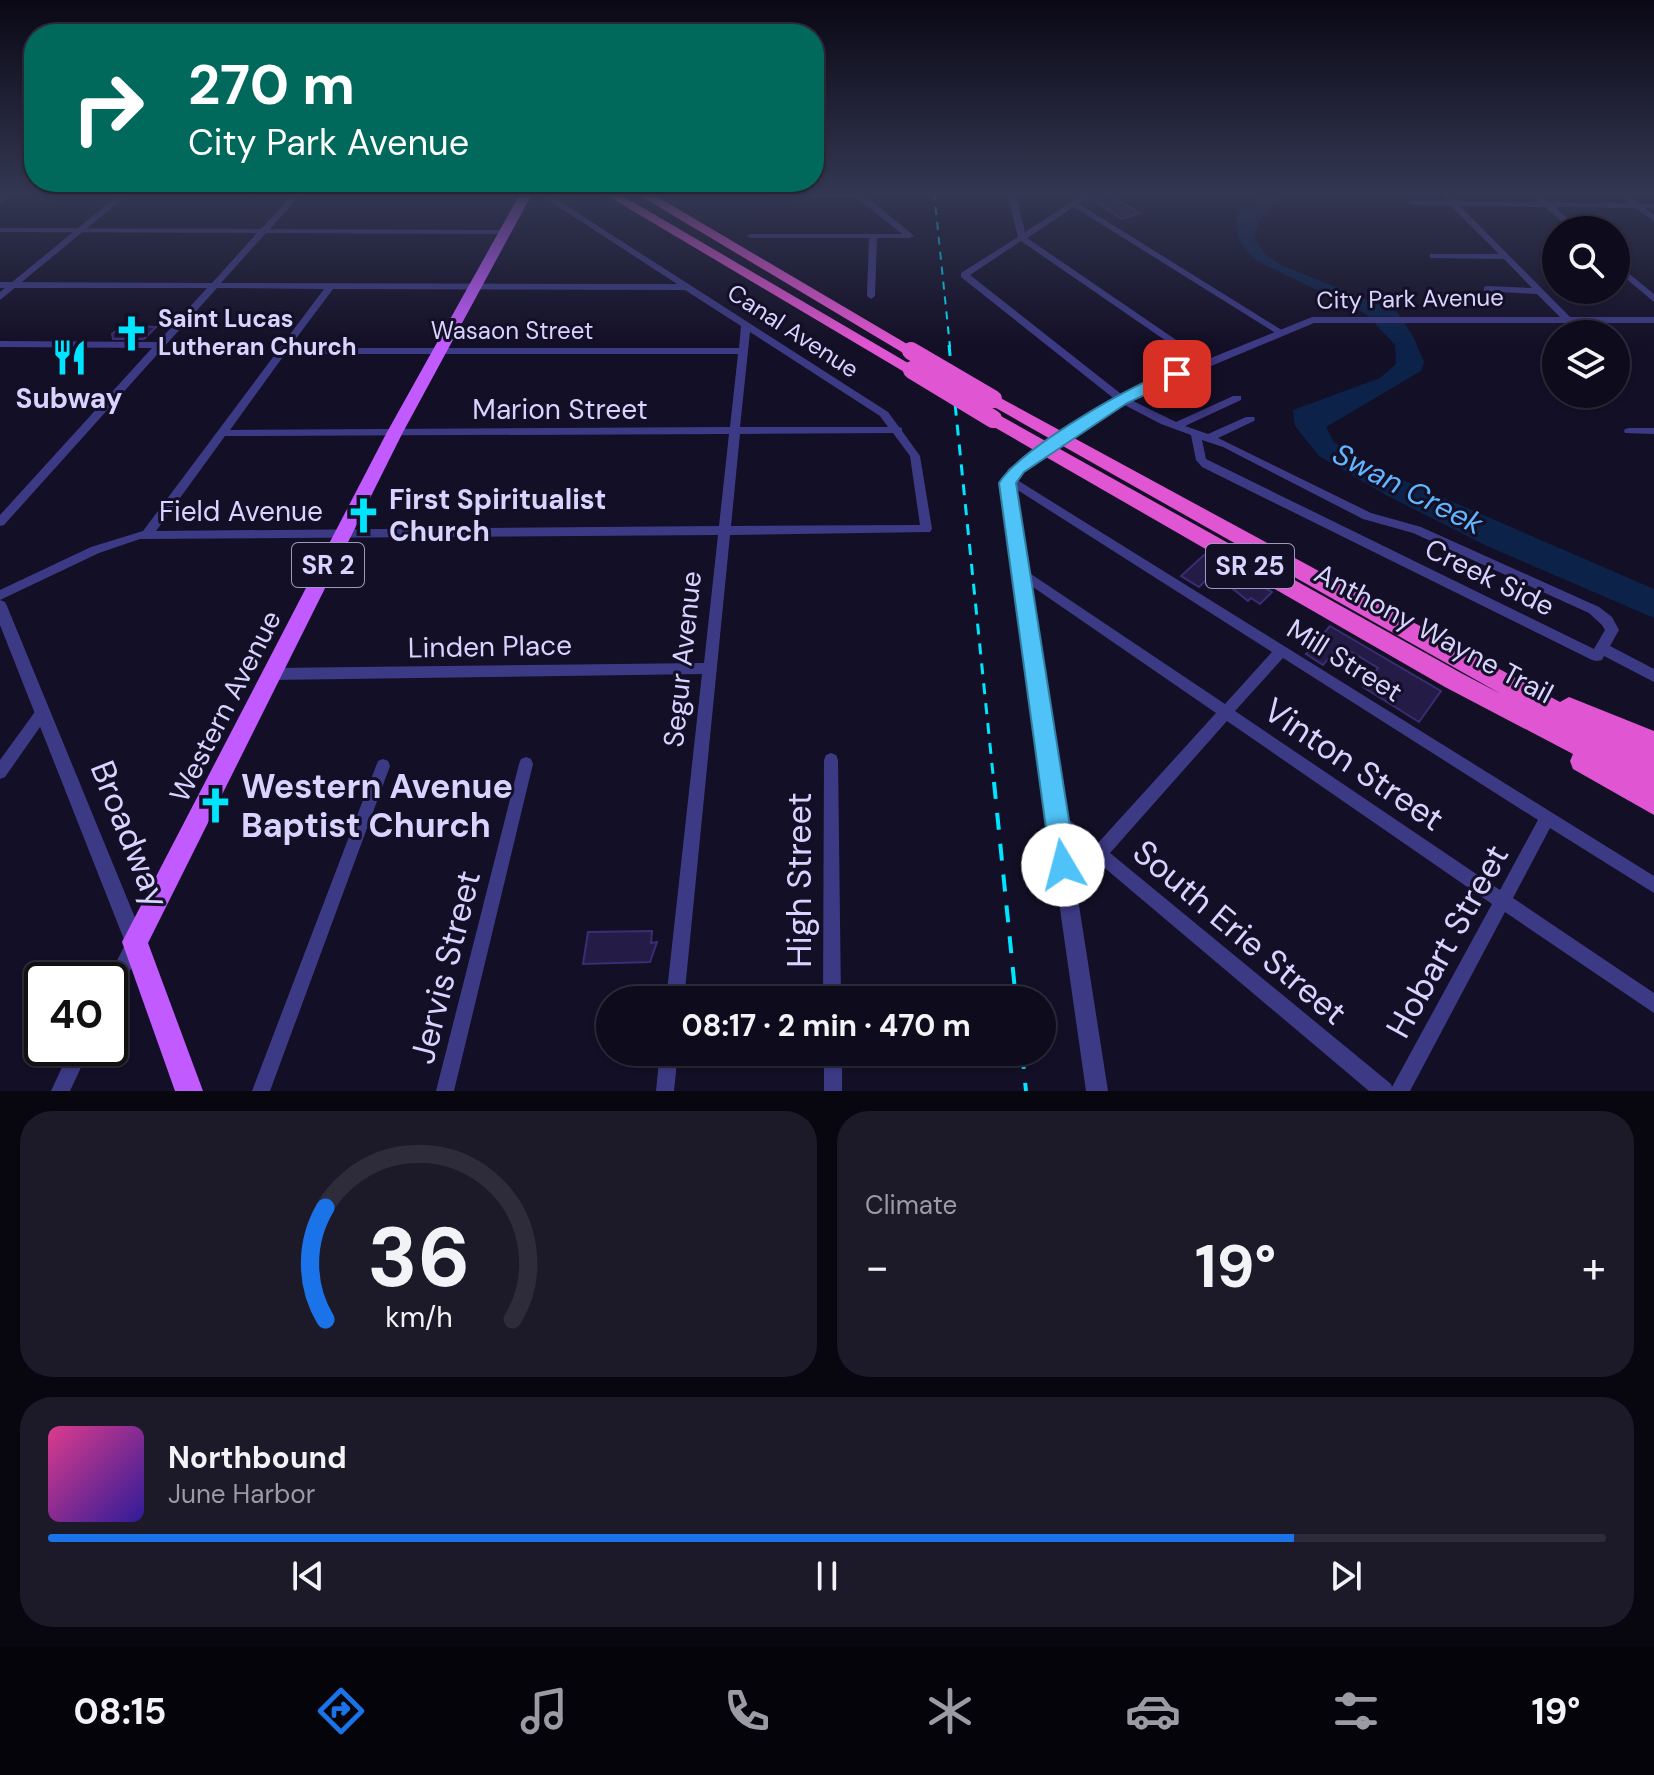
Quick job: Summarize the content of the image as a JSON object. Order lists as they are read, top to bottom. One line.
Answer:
{"streets":{"highway":["SR 25","Anthony Wayne Trail"],"main road":["SR 2","Western Avenue","Broadway"],"street":["City Park Avenue","Wasaon Street","Canal Avenue","Marion Street","Field Avenue","Creek Side","Linden Place","Segur Avenue","Mill Street","Vinton Street","High Street","South Erie Street","Hobart Street","Jervis Street"]},"crossings":[["City Park Avenue","Creek Side"],["City Park Avenue","Anthony Wayne Trail"],["City Park Avenue","Mill Street"],["Wasaon Street","Segur Avenue"],["Wasaon Street","Western Avenue"],["Canal Avenue","Marion Street"],["Canal Avenue","Field Avenue"],["Canal Avenue","Segur Avenue"],["Marion Street","Segur Avenue"],["Marion Street","Western Avenue"],["Field Avenue","Segur Avenue"],["Field Avenue","Western Avenue"],["Linden Place","Segur Avenue"],["Linden Place","Western Avenue"],["Mill Street","Hobart Street"],["Western Avenue","Broadway"],["Vinton Street","Hobart Street"]],"water":["Swan Creek"],"places":{"church":["Saint Lucas Lutheran Church","First Spiritualist Church","Western Avenue Baptist Church"],"restaurant":["Subway"]},"page":{"turn":["270 m","City Park Avenue"],"limit":"40","trip":"08:17 · 2 min · 470 m","tile":"Climate","heat":["−","19°","+"],"song":["Northbound","June Harbor"],"tabs":["08:15","19°"],"gauge":["36","km/h"]}}
